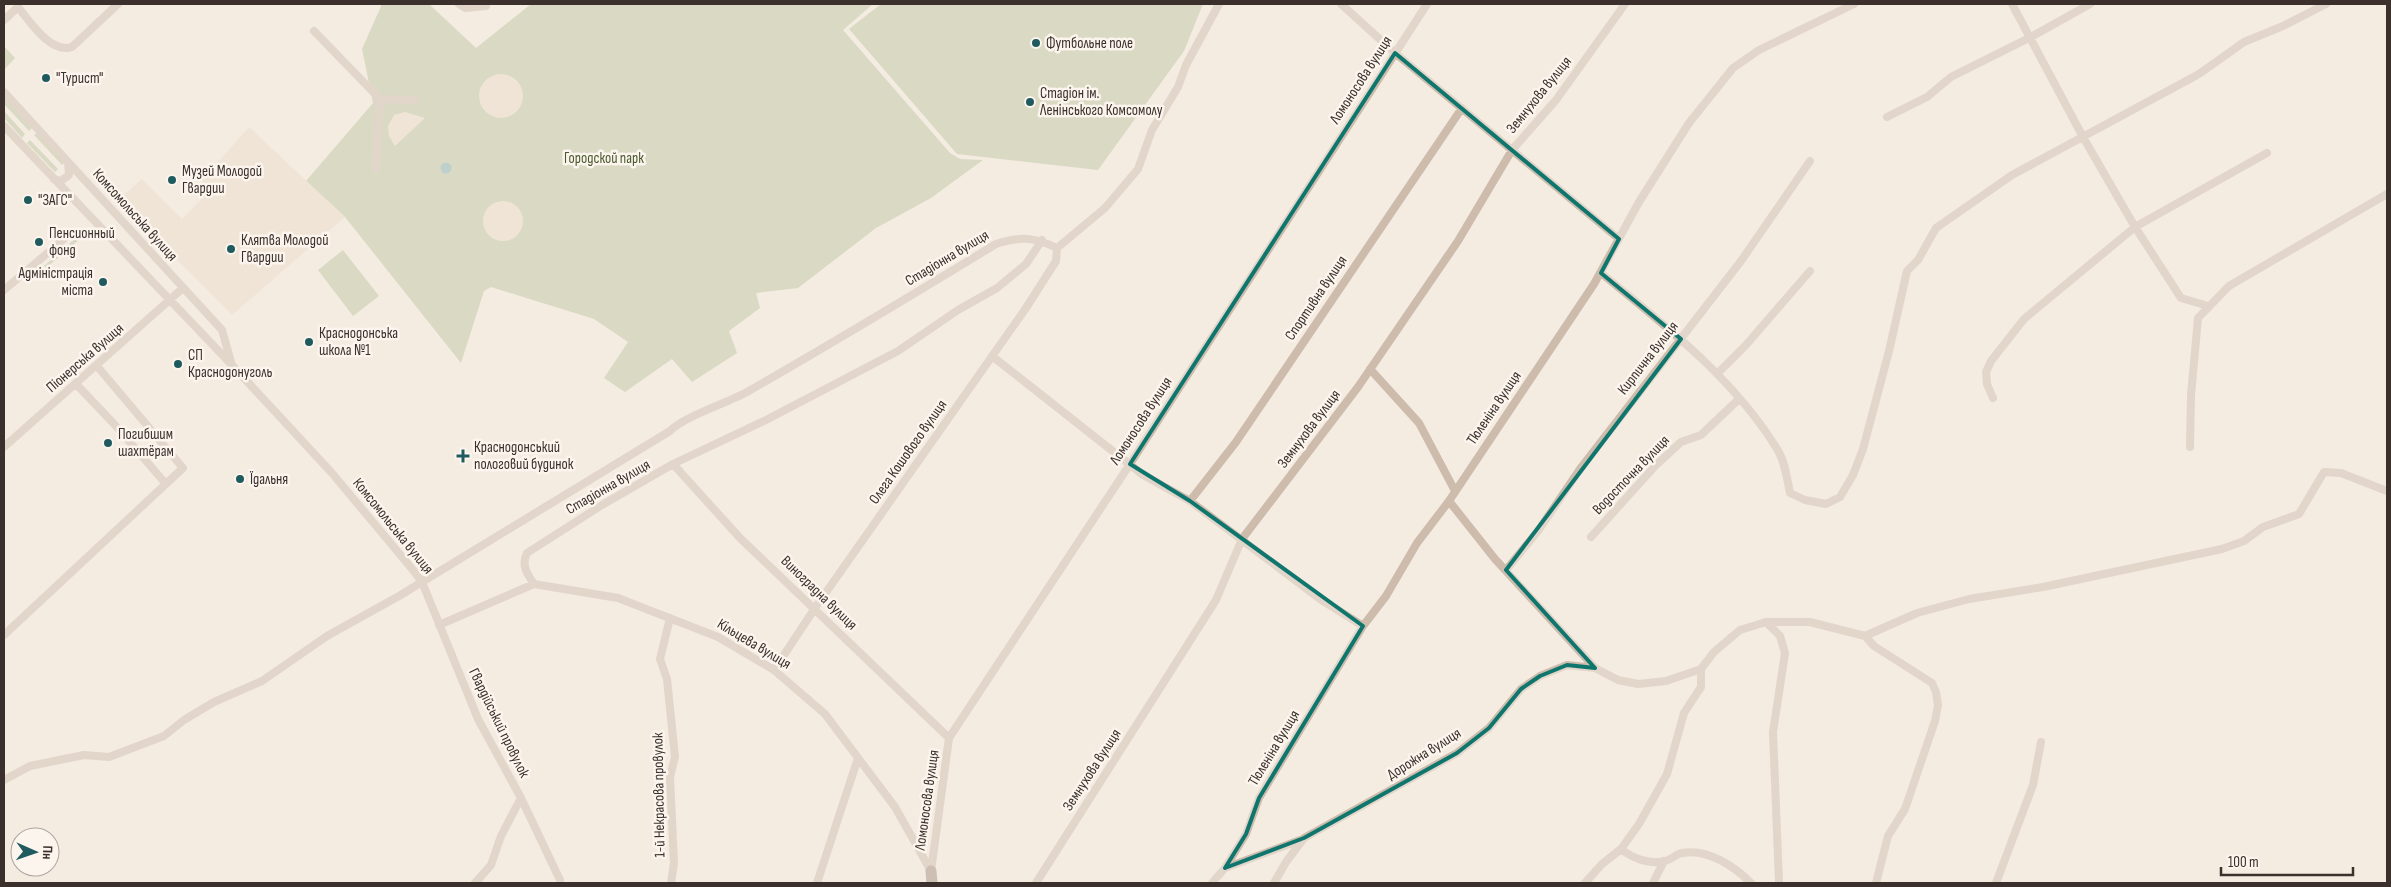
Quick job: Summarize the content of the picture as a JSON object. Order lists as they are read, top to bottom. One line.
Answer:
{"streets":{"street":["Ломоносова вулиця","Земнухова вулиця","Комсомольська вулиця","Стадіонна вулиця","Спортивна вулиця","Піонерська вулиця","Кирпична вулиця","Тюленіна вулиця","Олега Кошового вулиця","Водосточна вулиця","Виноградна вулиця","Кільцева вулиця","Гвардійський провулок","Дорожна вулиця","1-й Некрасова провулок"]},"crossings":[["Ломоносова вулиця","Виноградна вулиця"],["Ломоносова вулиця","Кільцева вулиця"],["Комсомольська вулиця","Стадіонна вулиця"],["Комсомольська вулиця","Піонерська вулиця"],["Комсомольська вулиця","Гвардійський провулок"],["Стадіонна вулиця","Виноградна вулиця"],["Стадіонна вулиця","Кільцева вулиця"],["Олега Кошового вулиця","Виноградна вулиця"],["Олега Кошового вулиця","Кільцева вулиця"],["Кільцева вулиця","1-й Некрасова провулок"]],"parks":["Городской парк"],"places":{"other":["Футбольне поле","\"Турист\"","Стадіон ім. Ленінського Комсомолу","Музей Молодой Гвардии","\"ЗАГС\"","Пенсионный фонд","Клятва Молодой Гвардии","Адміністрація міста","Краснодонська школа №1","СП Краснодонуголь","Погибшим шахтёрам","Їдальня"],"health":["Краснодонський пологовий будинок"]},"scale_bar":"100 m","north":"right"}
